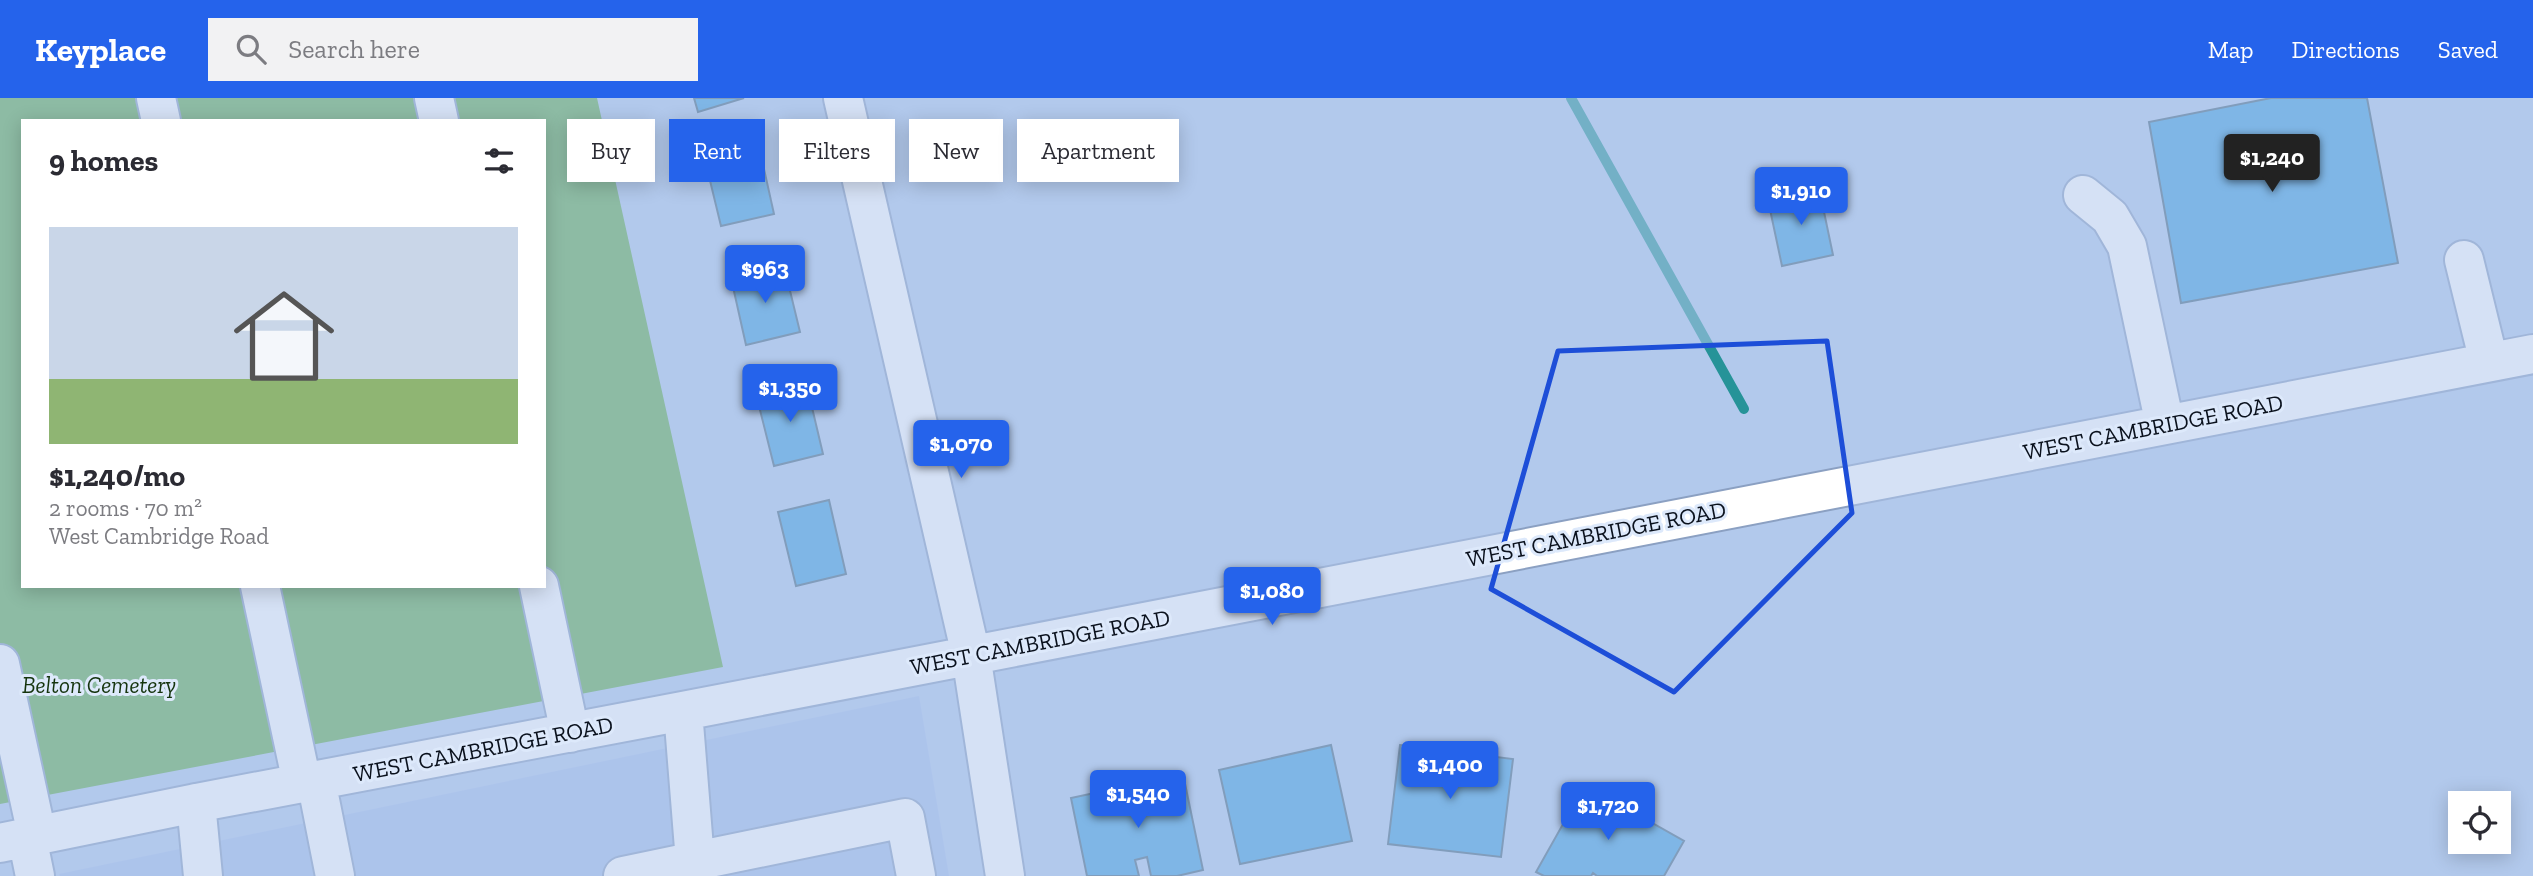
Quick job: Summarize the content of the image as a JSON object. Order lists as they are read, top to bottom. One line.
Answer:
{"streets":{"street":["WEST CAMBRIDGE ROAD"]},"parks":["Belton Cemetery"],"page":{"header":"Keyplace","search":"Search here","nav":["Map","Directions","Saved"],"chip":["Buy","Rent","Filters","New","Apartment"],"heading":"9 homes","price":["$1,240","$1,910","$963","$1,350","$1,070","$1,080","$1,400","$1,540","$1,720"],"list":[{"name":"$1,240/mo","note":"2 rooms · 70 m² · West Cambridge Road"}]}}
